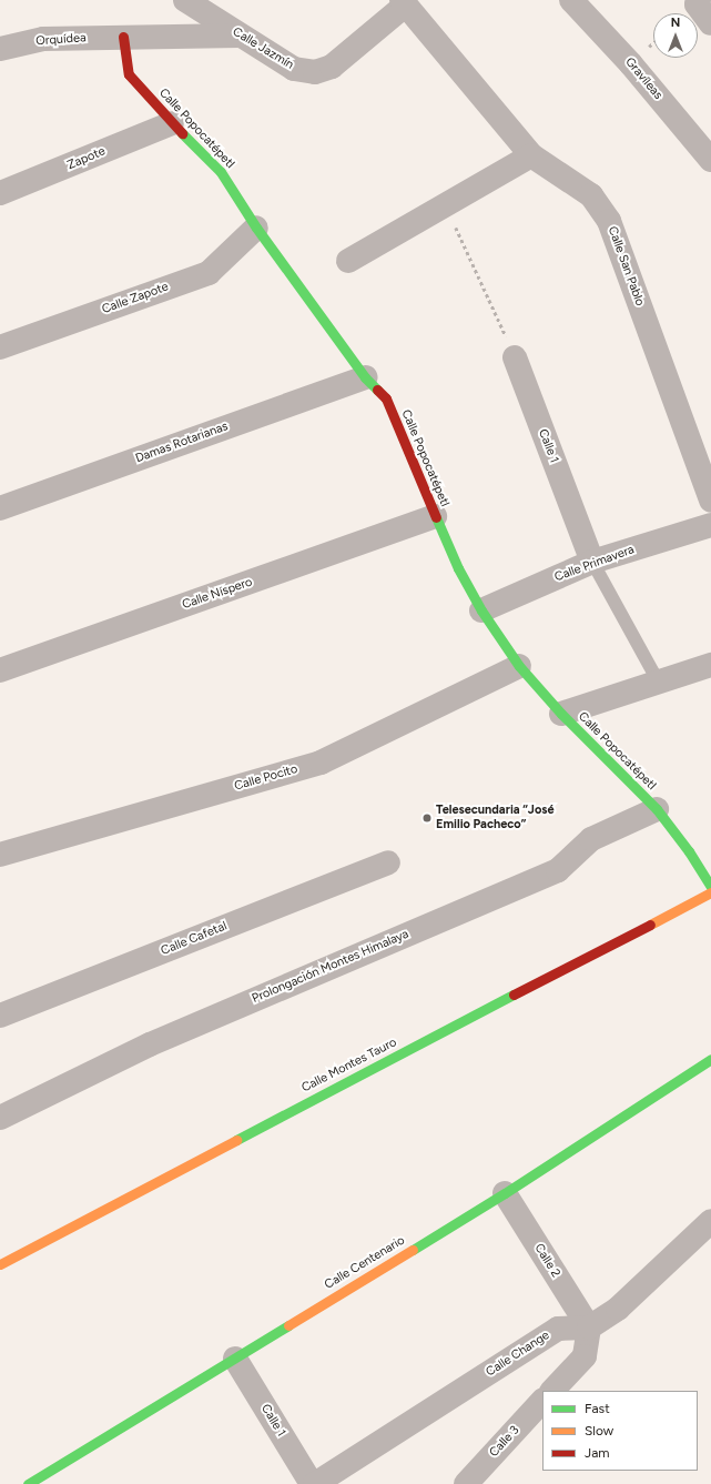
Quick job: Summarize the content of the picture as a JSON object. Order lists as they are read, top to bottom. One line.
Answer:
{"streets":{"street":["Orquídea","Calle Jazmín","Gravíleas","Calle Popocatépetl","Zapote","Calle San Pablo","Calle Zapote","Damas Rotarianas","Calle 1","Calle Primavera","Calle Níspero","Calle Pocito","Calle Cafetal","Prolongación Montes Himalaya","Calle Montes Tauro","Calle 2","Calle Centenario","Calle Change","Calle 3"]},"crossings":[["Orquídea","Calle Jazmín"],["Orquídea","Calle Popocatépetl"],["Calle Jazmín","Calle San Pablo"],["Calle Popocatépetl","Zapote"],["Calle Popocatépetl","Calle Zapote"],["Calle Popocatépetl","Damas Rotarianas"],["Calle Popocatépetl","Calle Primavera"],["Calle Popocatépetl","Calle Níspero"],["Calle Popocatépetl","Calle Pocito"],["Calle Popocatépetl","Prolongación Montes Himalaya"],["Calle 1","Calle Primavera"],["Calle 1","Calle Centenario"],["Calle 1","Calle Change"],["Calle 2","Calle Centenario"],["Calle 2","Calle Change"]],"places":["Telesecundaria “José Emilio Pacheco”"],"legend":["Fast","Slow","Jam"],"north":"top"}
